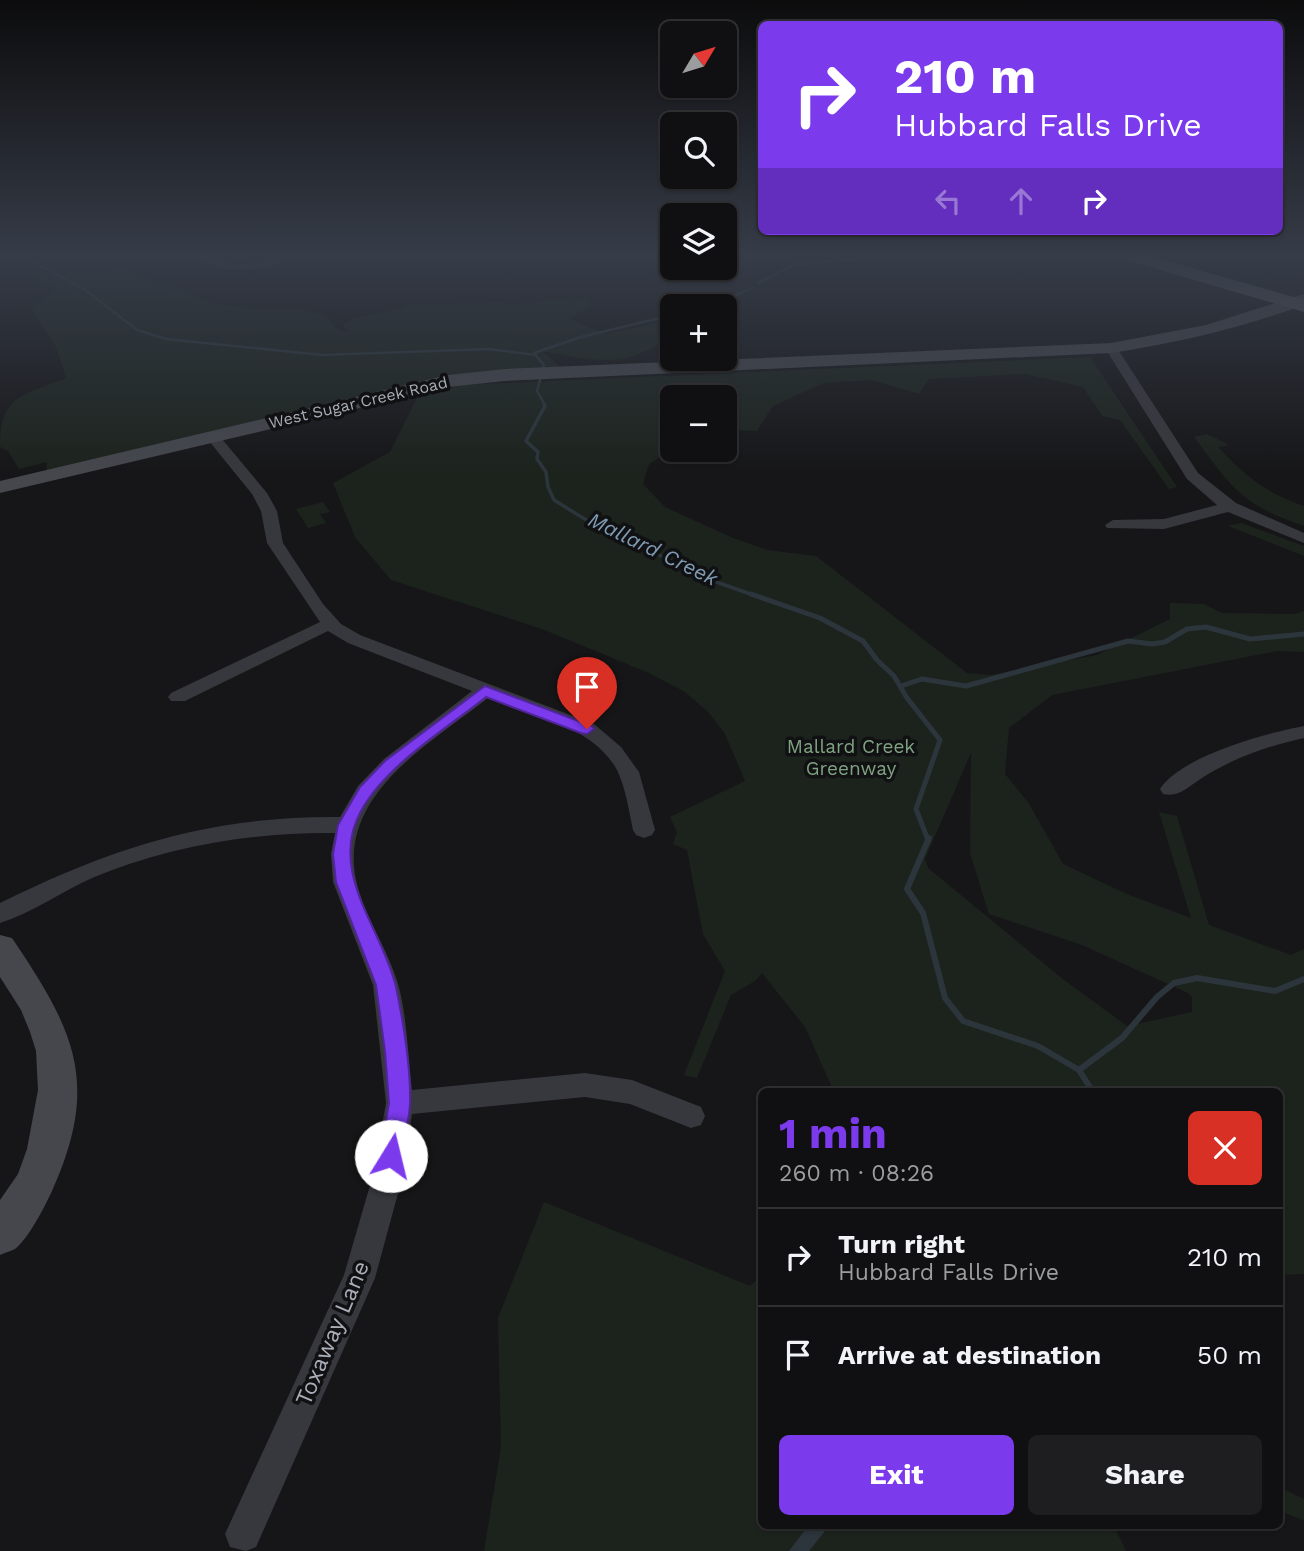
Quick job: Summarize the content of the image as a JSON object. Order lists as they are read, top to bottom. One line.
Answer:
{"streets":{"main road":["West Sugar Creek Road"],"street":["Toxaway Lane"]},"water":["Mallard Creek"],"parks":["Mallard Creek Greenway"],"north":"top right","page":{"map_buttons":["+","−"],"turn":["210 m","Hubbard Falls Drive"],"heading":["1 min","260 m · 08:26"],"list":[{"name":"Turn right","note":"Hubbard Falls Drive","value":"210 m"},{"name":"Arrive at destination","value":"50 m"}],"buttons":["Exit","Share"]}}
